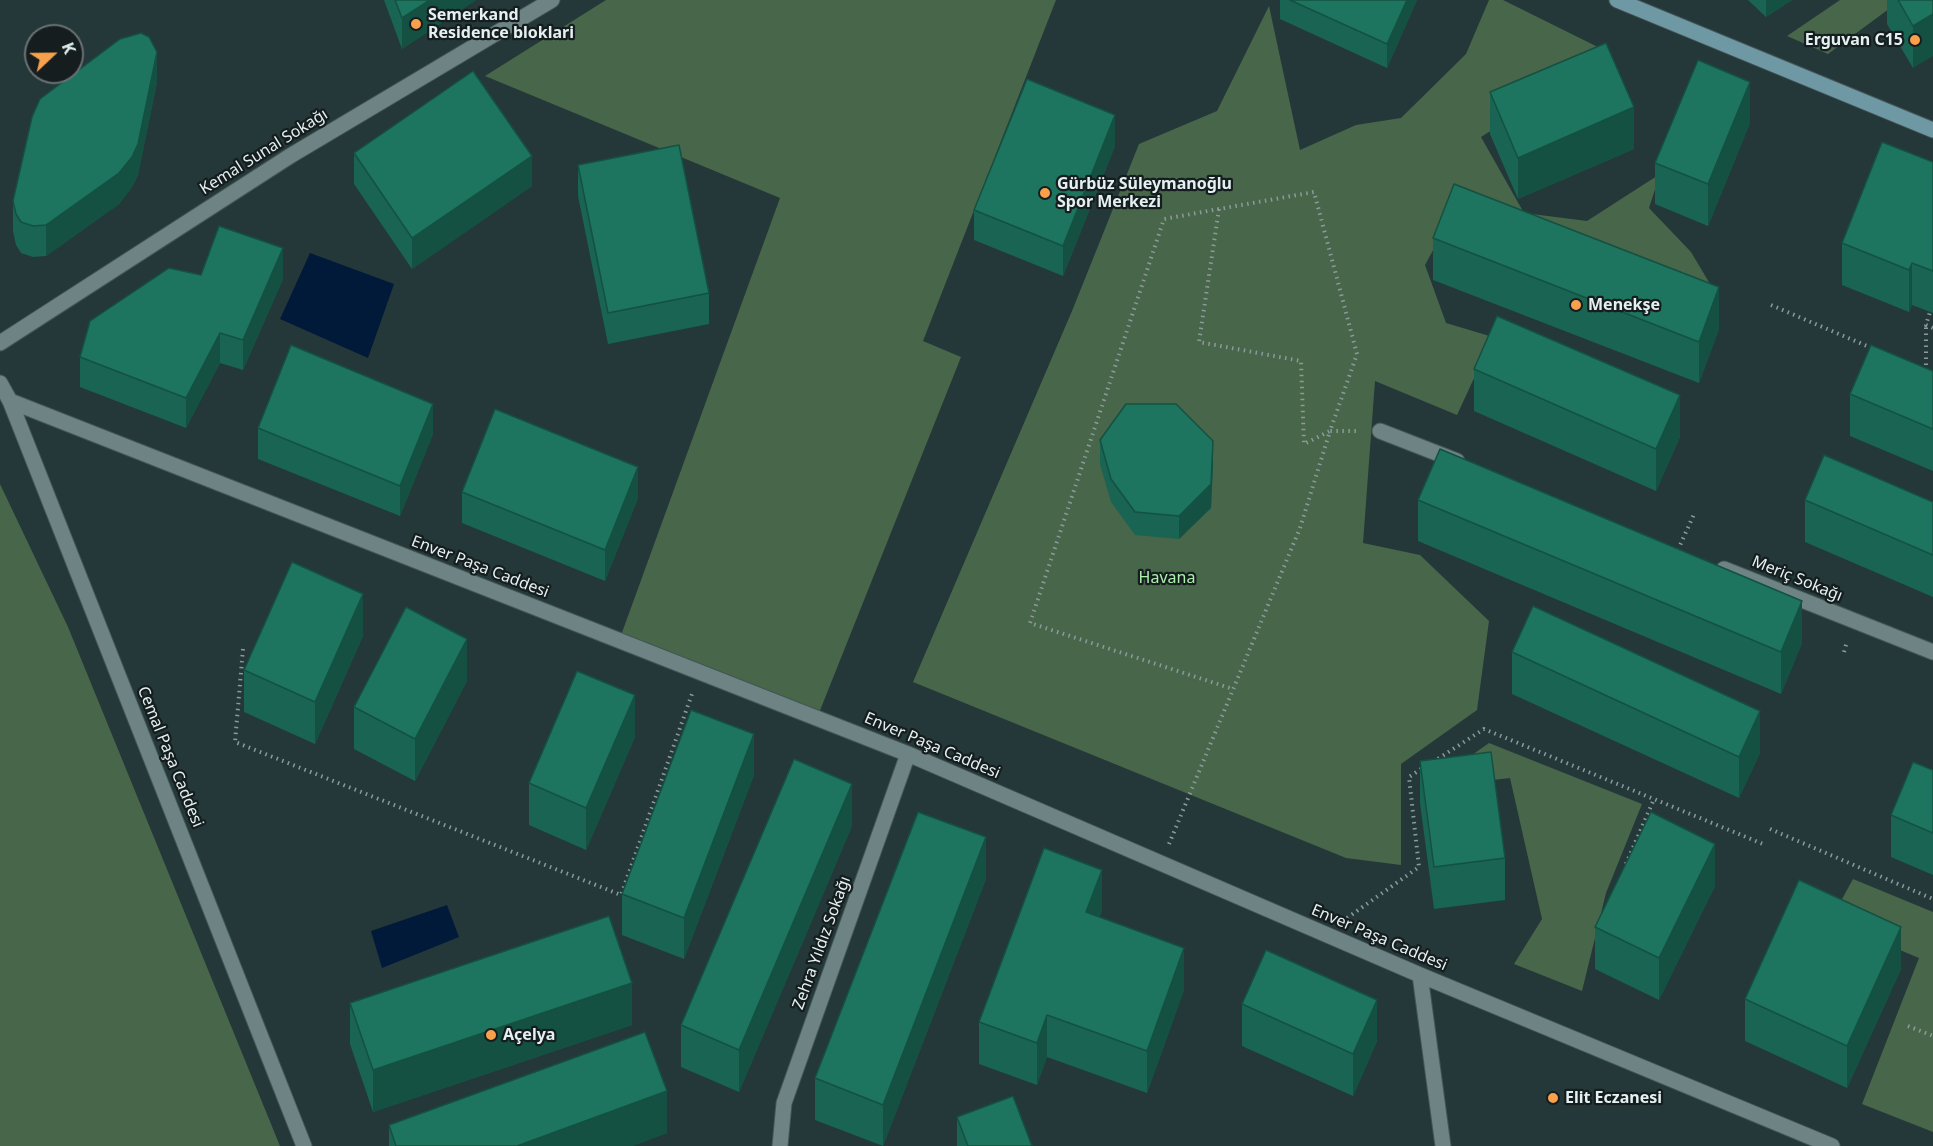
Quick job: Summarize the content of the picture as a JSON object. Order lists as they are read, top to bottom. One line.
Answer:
{"streets":{"street":["Kemal Sunal Sokağı","Enver Paşa Caddesi","Meriç Sokağı","Cemal Paşa Caddesi","Zehra Yıldız Sokağı"]},"crossings":[["Enver Paşa Caddesi","Cemal Paşa Caddesi"],["Enver Paşa Caddesi","Zehra Yıldız Sokağı"]],"parks":["Havana"],"places":["Semerkand Residence bloklari","Erguvan C15","Gürbüz Süleymanoğlu Spor Merkezi","Menekşe","Açelya","Elit Eczanesi"],"north":"right"}
